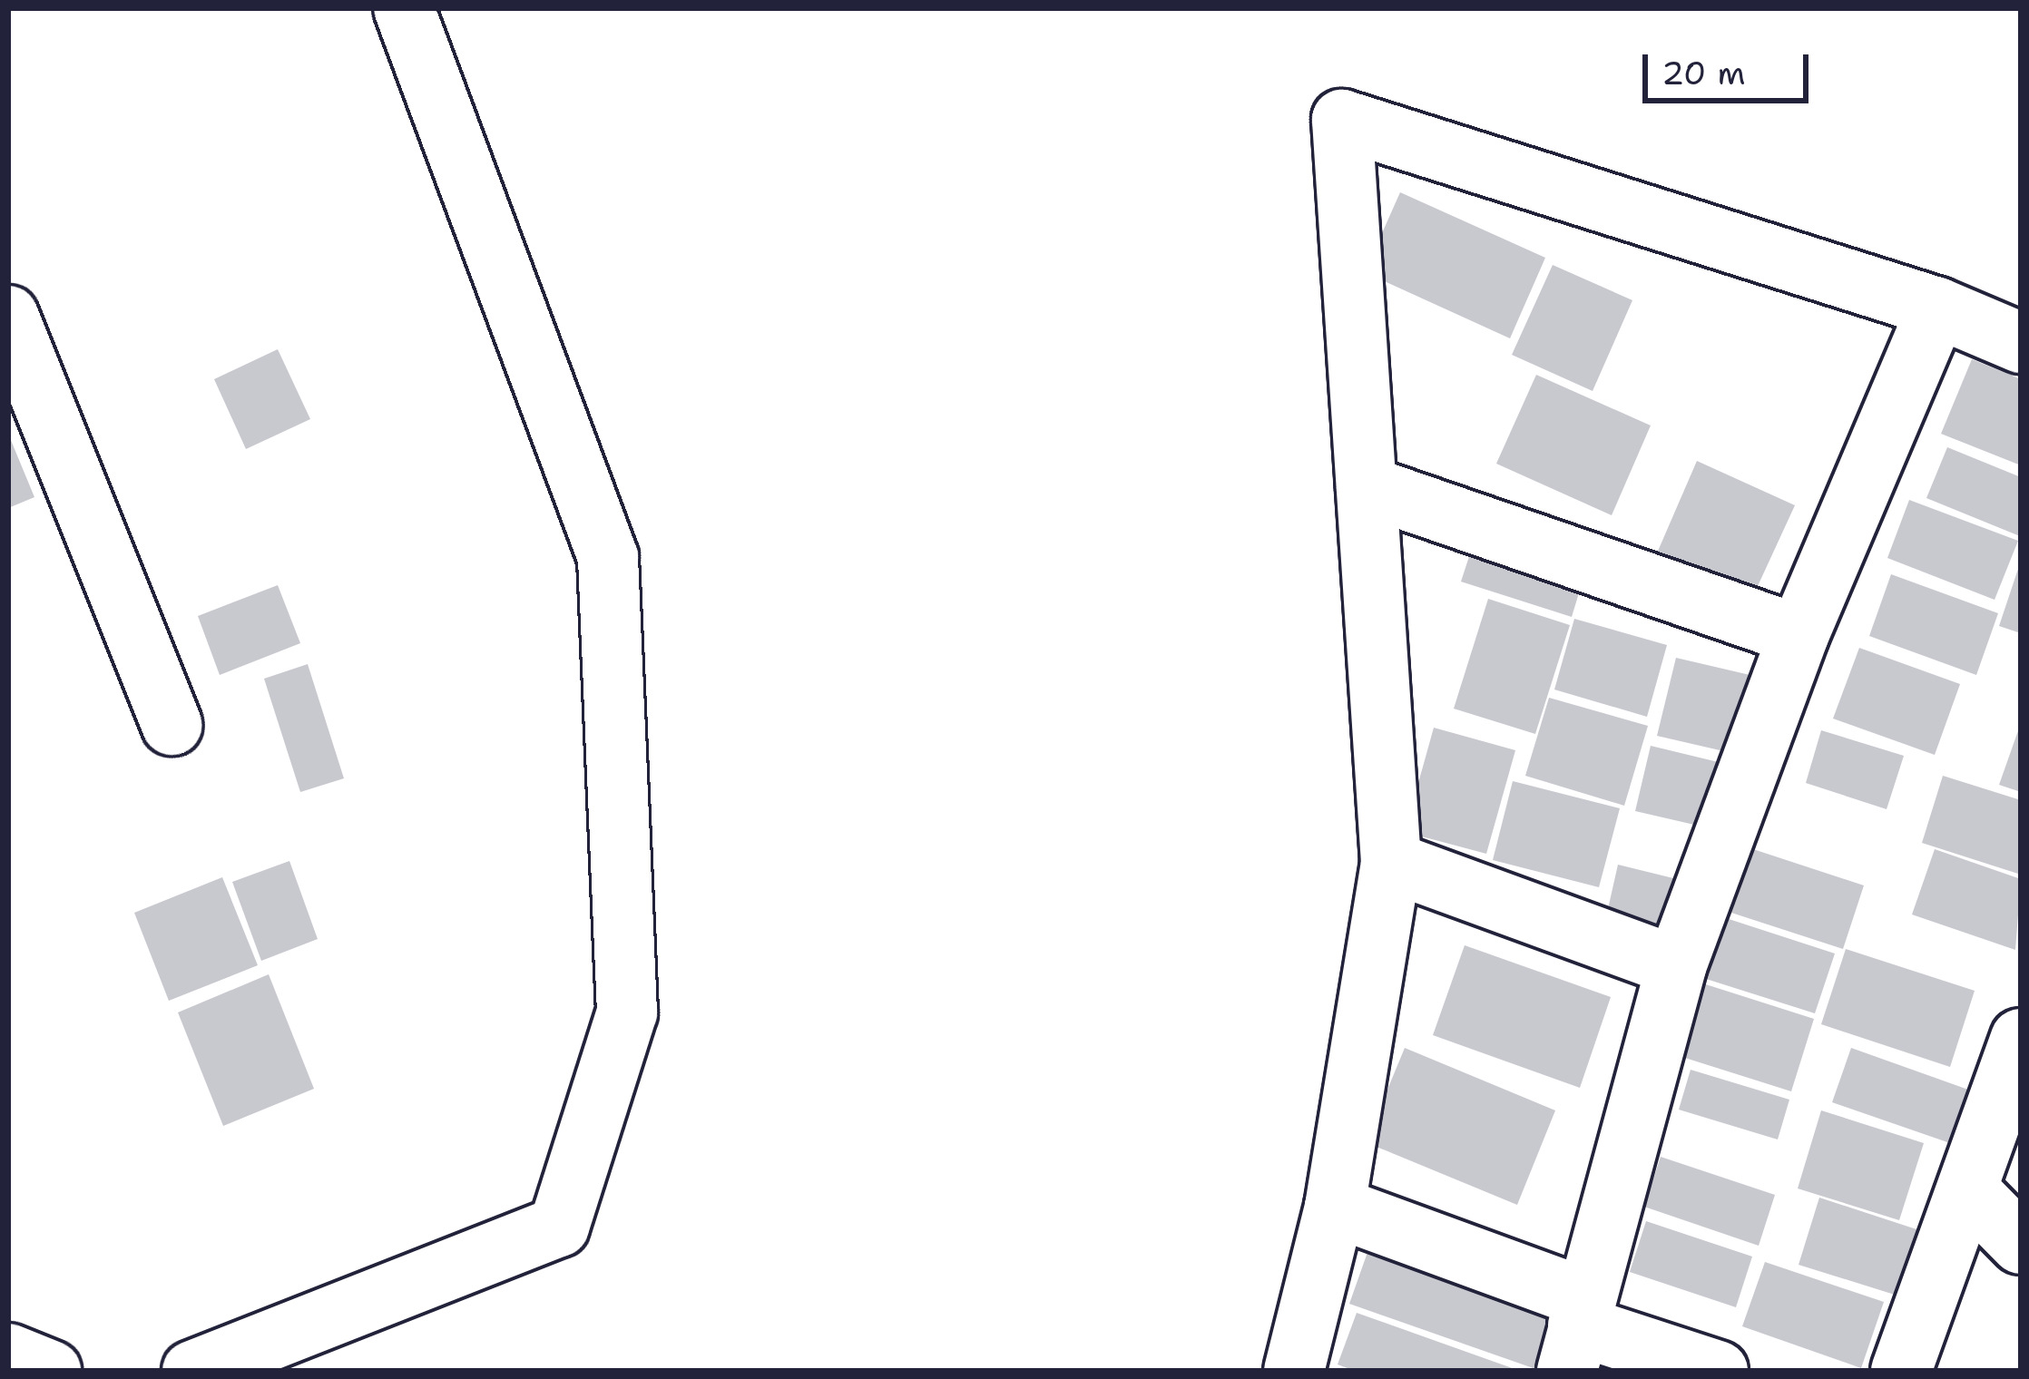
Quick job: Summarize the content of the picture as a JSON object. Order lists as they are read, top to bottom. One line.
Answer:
{"scale_bar":"20 m"}
